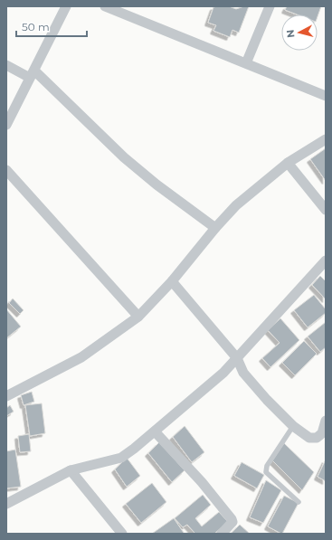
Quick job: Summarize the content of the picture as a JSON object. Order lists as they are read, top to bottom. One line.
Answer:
{"scale_bar":"50 m","north":"left"}
